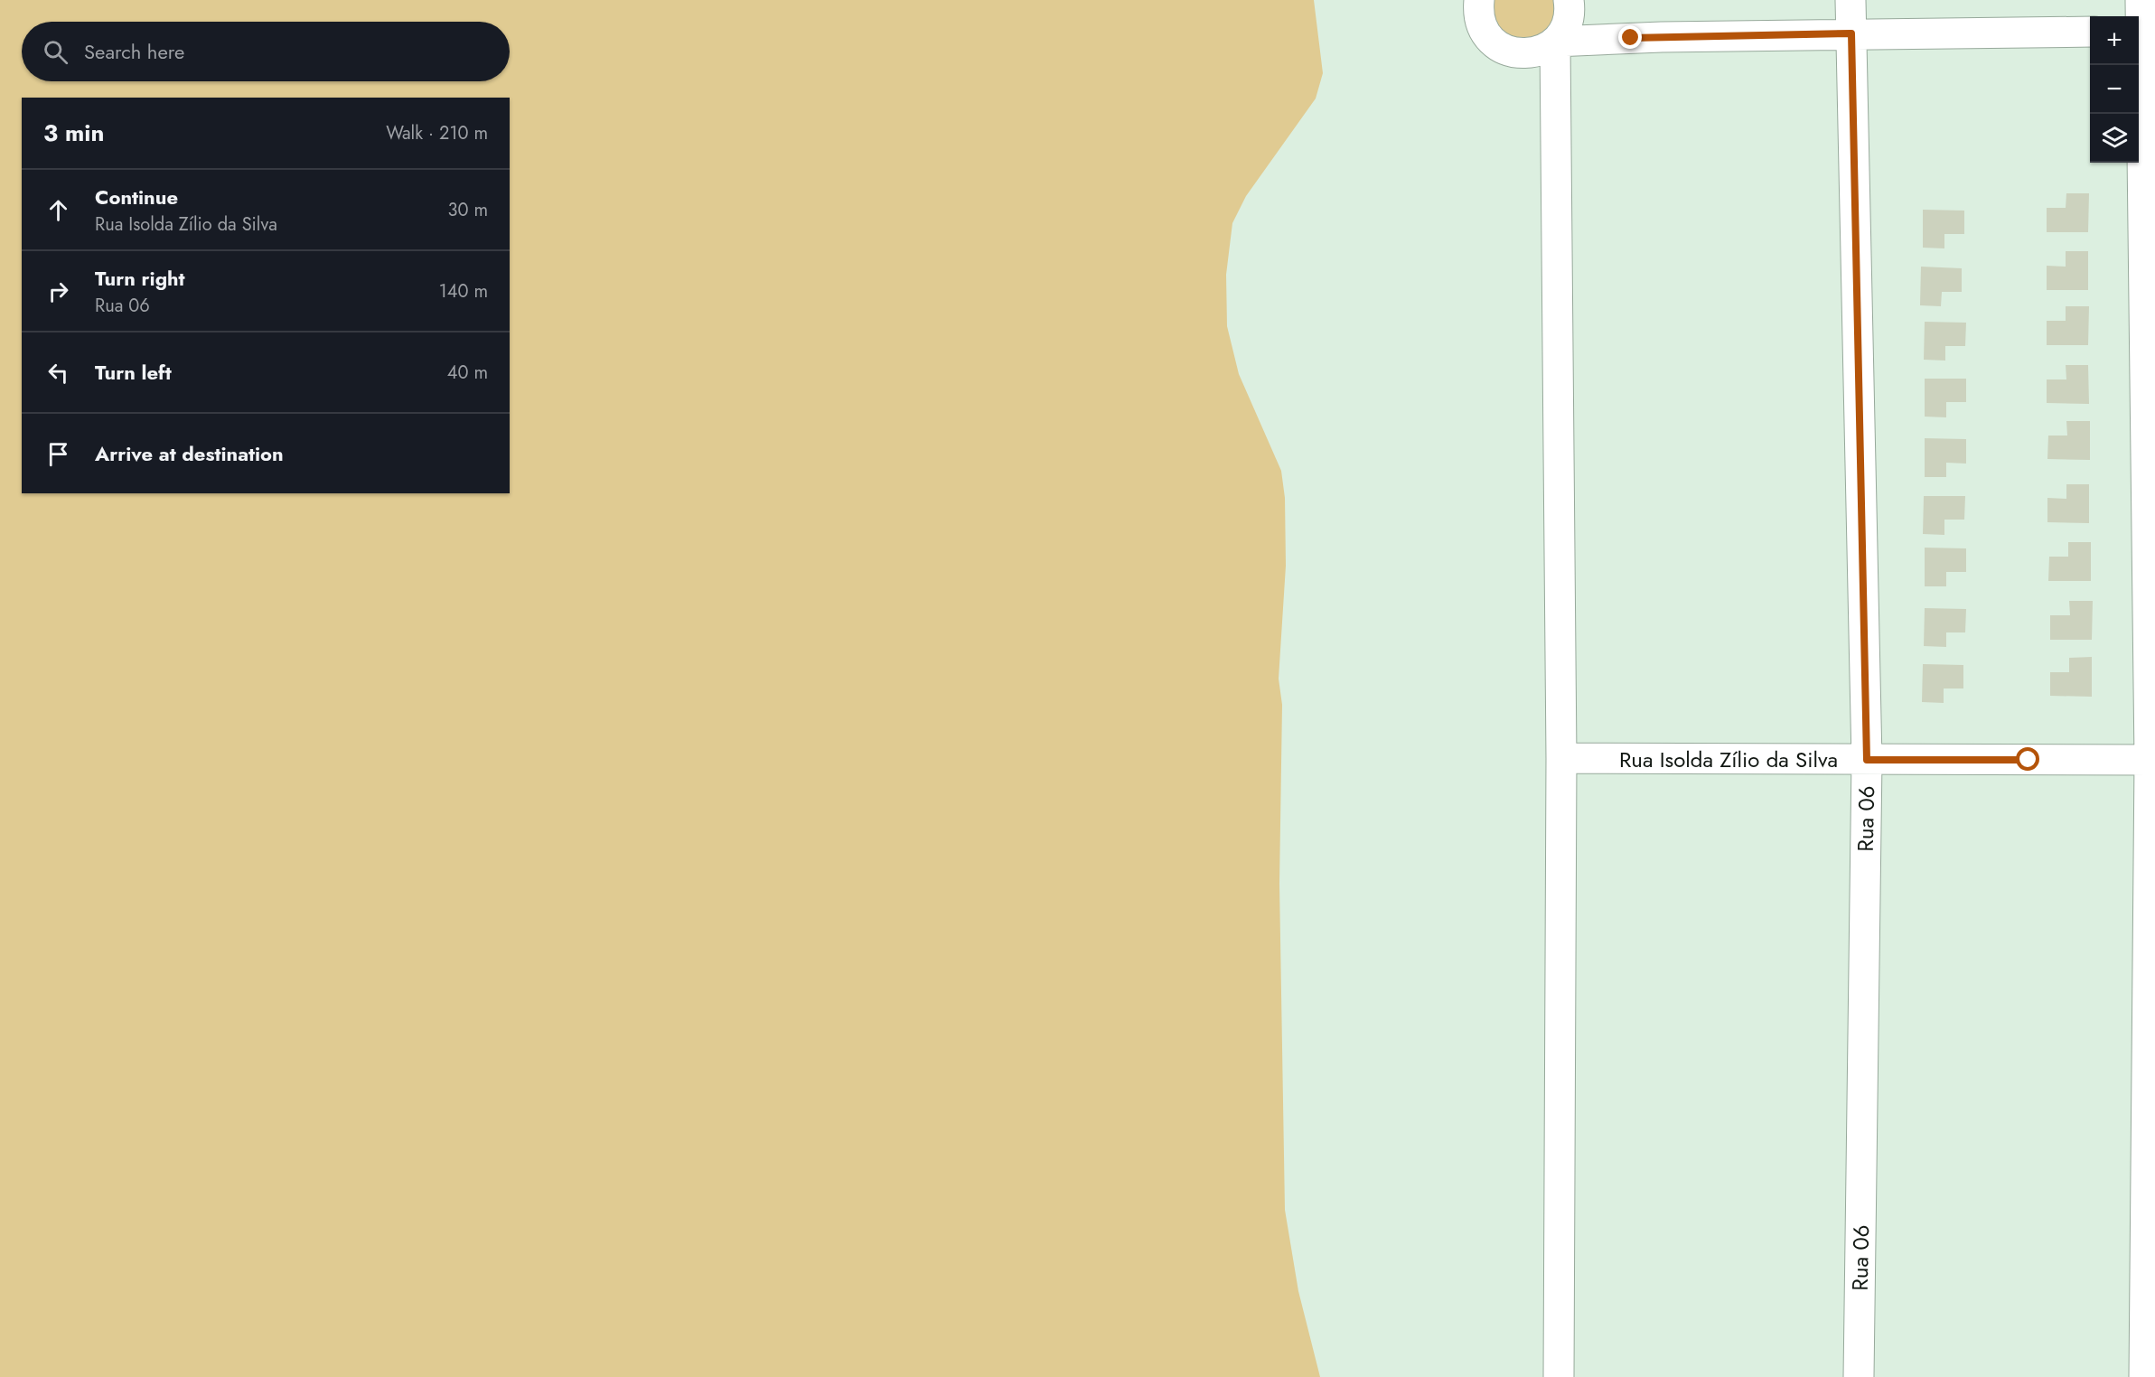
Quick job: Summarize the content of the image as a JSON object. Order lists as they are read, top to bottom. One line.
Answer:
{"streets":{"street":["Rua Isolda Zílio da Silva","Rua 06"]},"crossings":[["Rua Isolda Zílio da Silva","Rua 06"]],"page":{"map_buttons":["+","−"],"search":"Search here","heading":["3 min","Walk · 210 m"],"list":[["Continue","Rua Isolda Zílio da Silva","30 m"],["Turn right","Rua 06","140 m"],["Turn left","40 m"],"Arrive at destination"]}}
